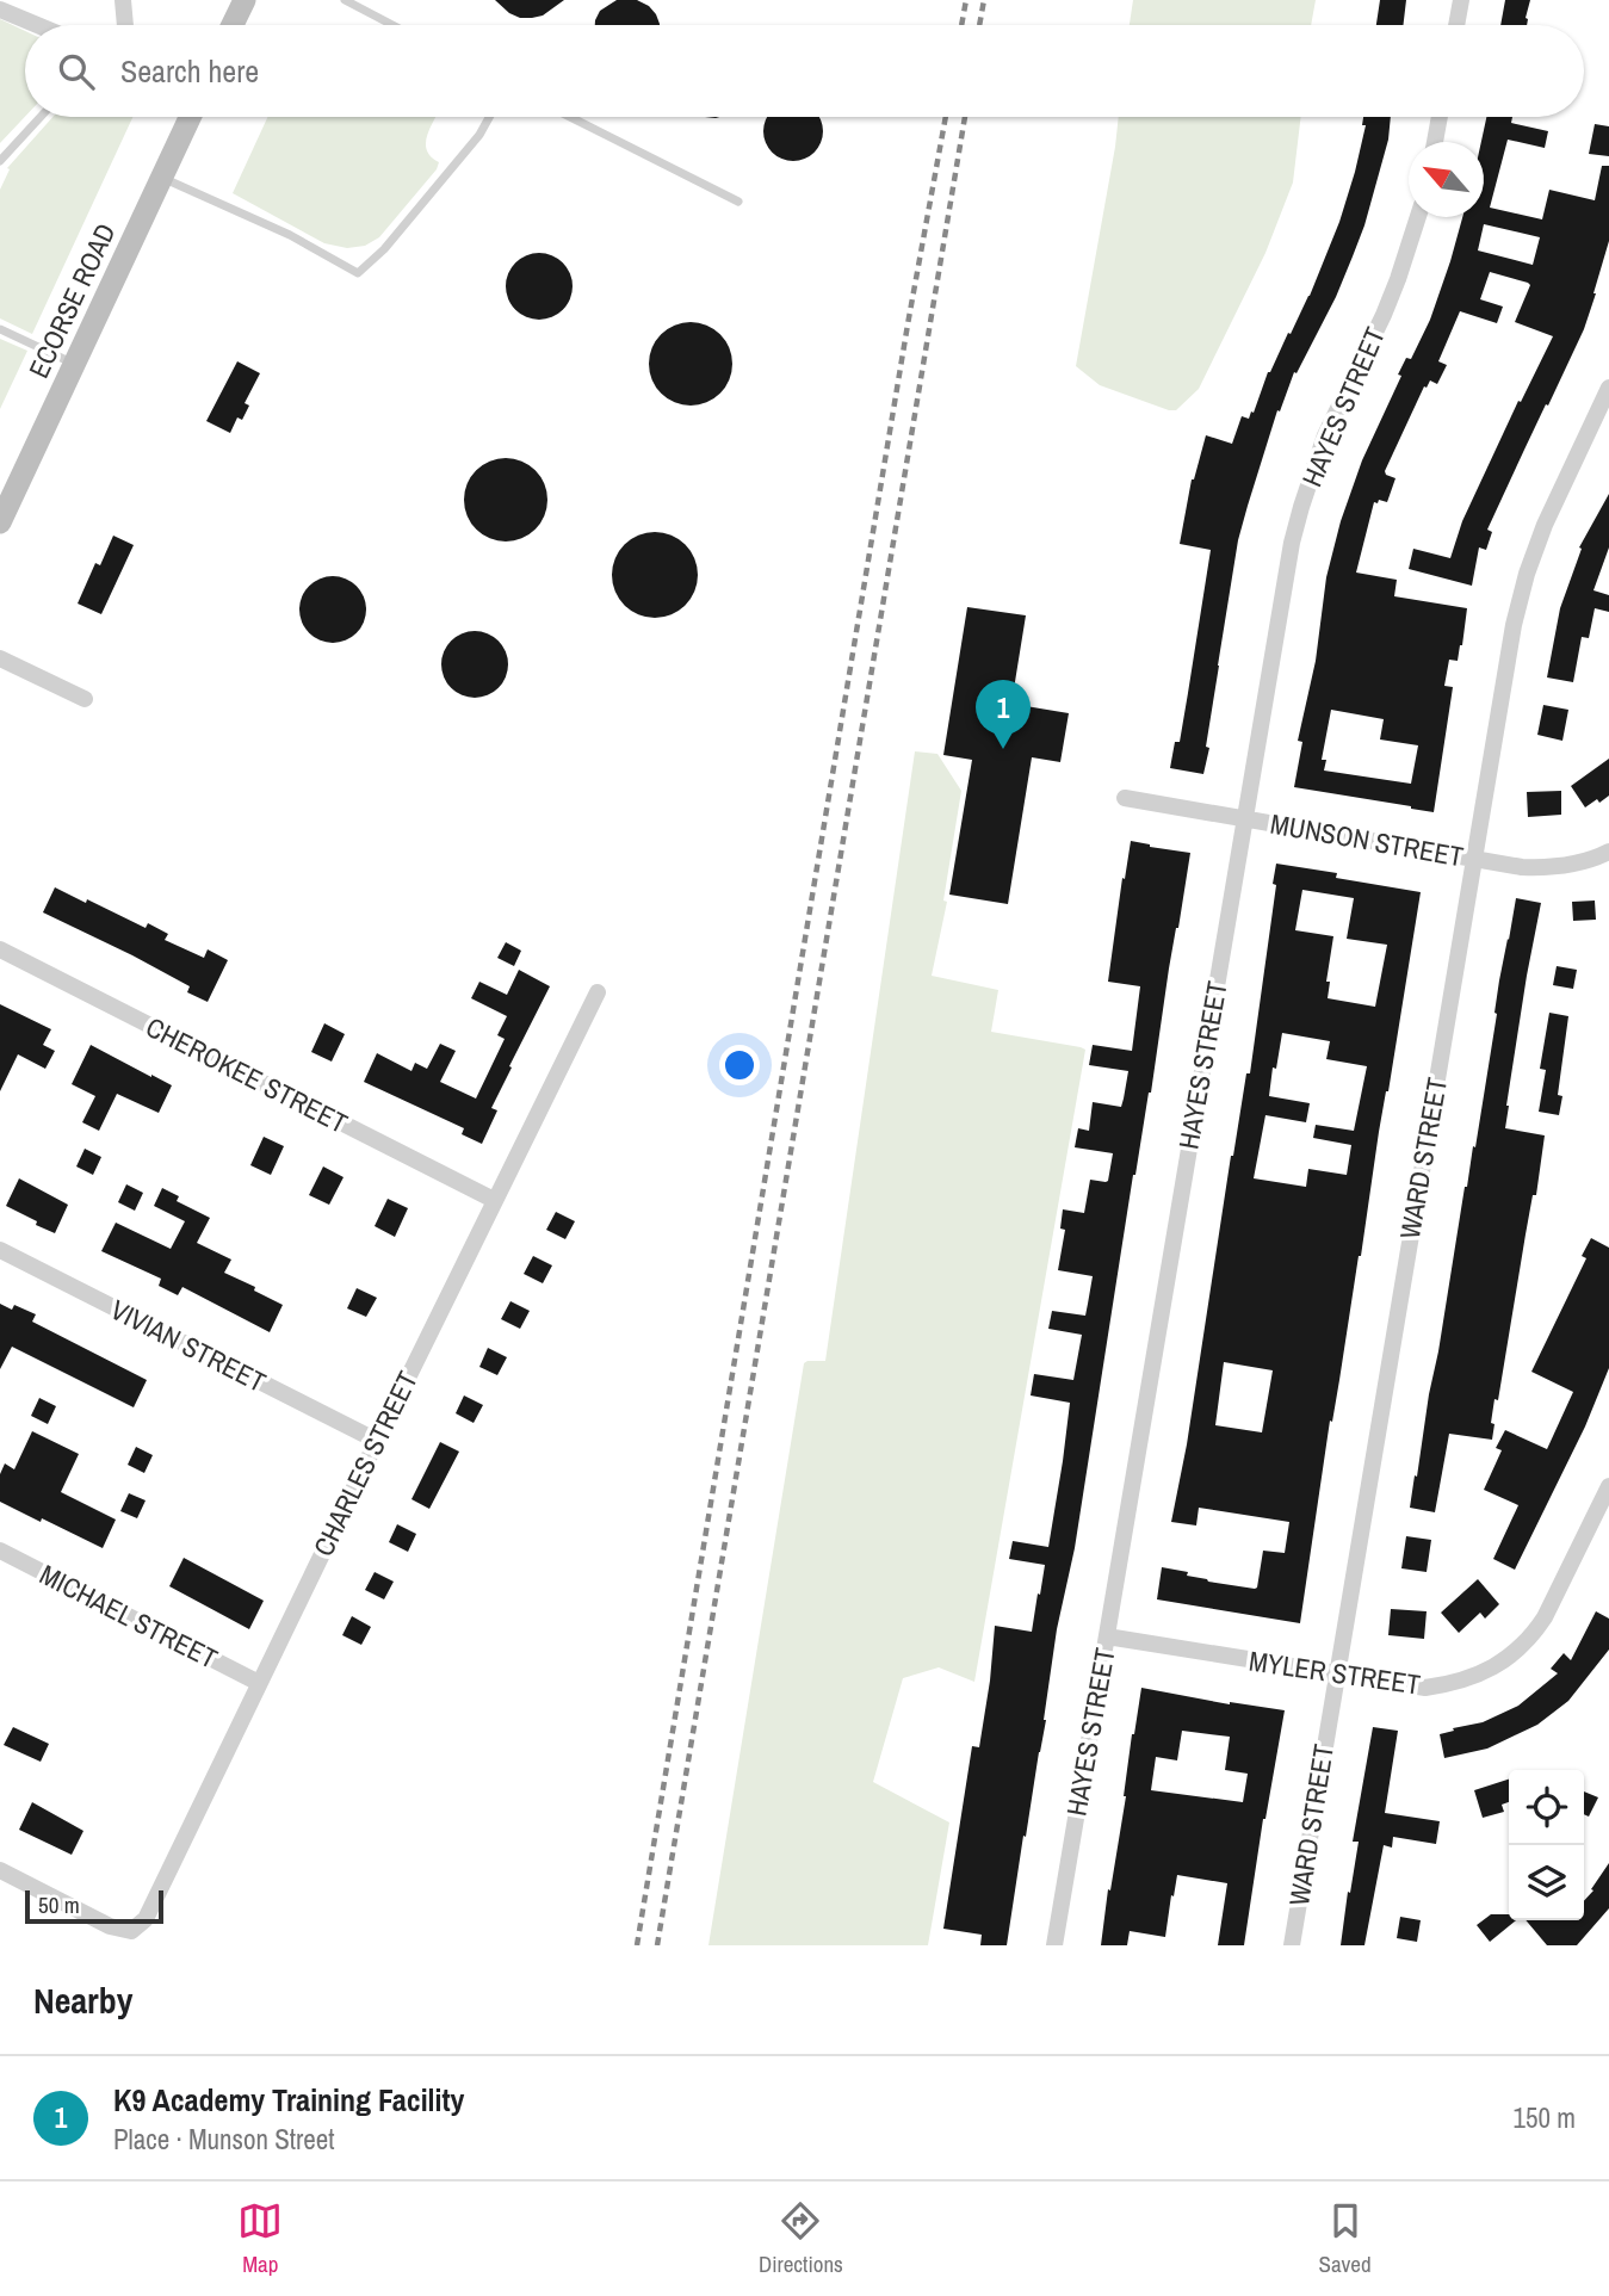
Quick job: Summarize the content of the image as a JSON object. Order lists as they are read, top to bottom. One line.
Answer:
{"streets":{"main road":["ECORSE ROAD"],"street":["HAYES STREET","MUNSON STREET","CHEROKEE STREET","WARD STREET","VIVIAN STREET","CHARLES STREET","MICHAEL STREET","MYLER STREET"]},"crossings":[["HAYES STREET","MUNSON STREET"],["HAYES STREET","MYLER STREET"],["MUNSON STREET","WARD STREET"],["CHEROKEE STREET","CHARLES STREET"],["WARD STREET","MYLER STREET"],["VIVIAN STREET","CHARLES STREET"],["CHARLES STREET","MICHAEL STREET"]],"scale_bar":"50 m","north":"top left","page":{"search":"Search here","pins":"1","scale":"50 m","heading":"Nearby","list":[{"mark":"1","name":"K9 Academy Training Facility","note":"Place · Munson Street","value":"150 m"}],"nav":["Map","Directions","Saved"]}}
